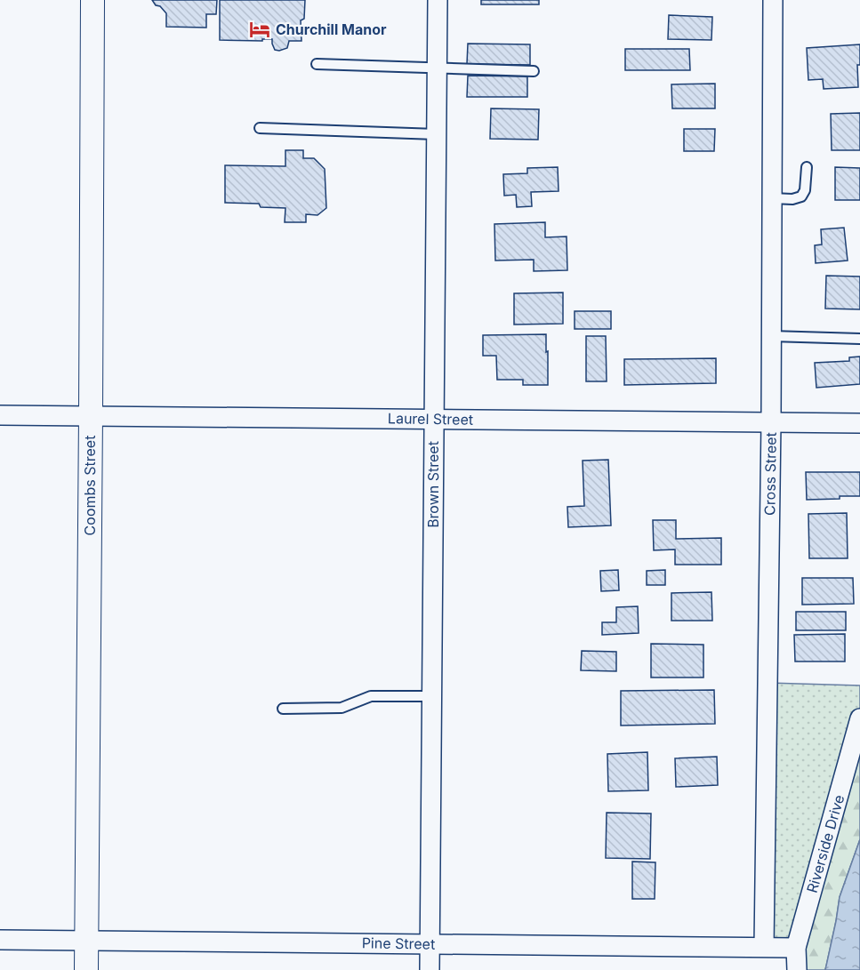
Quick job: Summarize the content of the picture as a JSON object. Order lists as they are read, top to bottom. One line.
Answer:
{"streets":{"street":["Laurel Street","Cross Street","Brown Street","Coombs Street","Riverside Drive","Pine Street"]},"crossings":[["Laurel Street","Cross Street"],["Laurel Street","Brown Street"],["Laurel Street","Coombs Street"],["Cross Street","Pine Street"],["Brown Street","Pine Street"],["Coombs Street","Pine Street"],["Riverside Drive","Pine Street"]],"places":{"hotel":["Churchill Manor"]}}
